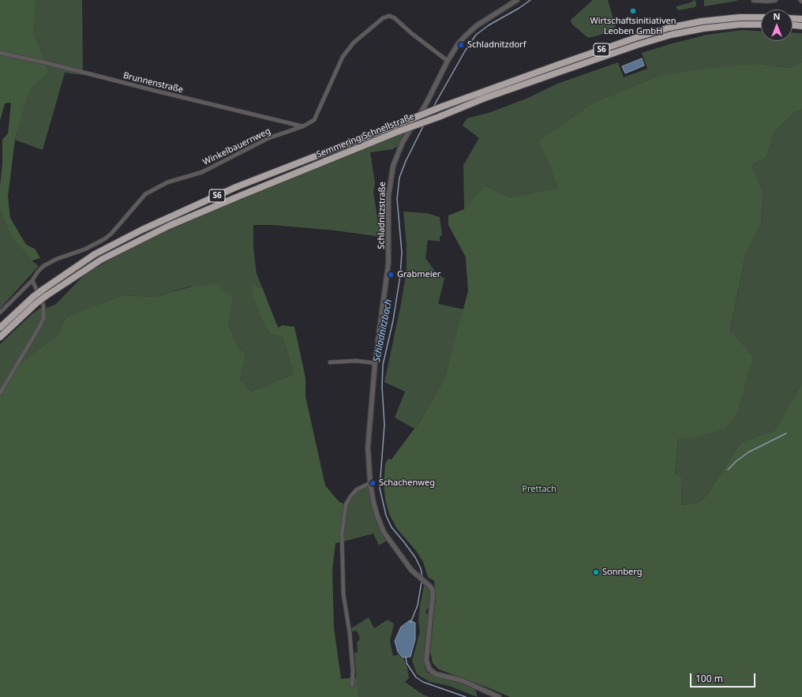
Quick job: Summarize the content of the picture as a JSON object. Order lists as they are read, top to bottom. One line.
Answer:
{"streets":{"highway":["S6","Semmering Schnellstraße"],"street":["Brunnenstraße","Winkelbauernweg","Schladnitzstraße"]},"crossings":[["Brunnenstraße","Winkelbauernweg"],["Winkelbauernweg","Schladnitzstraße"]],"water":["Schladnitzbach"],"parks":["Prettach"],"places":["Wirtschaftsinitiativen Leoben GmbH","Schladnitzdorf","Grabmeier","Schachenweg","Sonnberg"],"scale_bar":"100 m","north":"top"}
